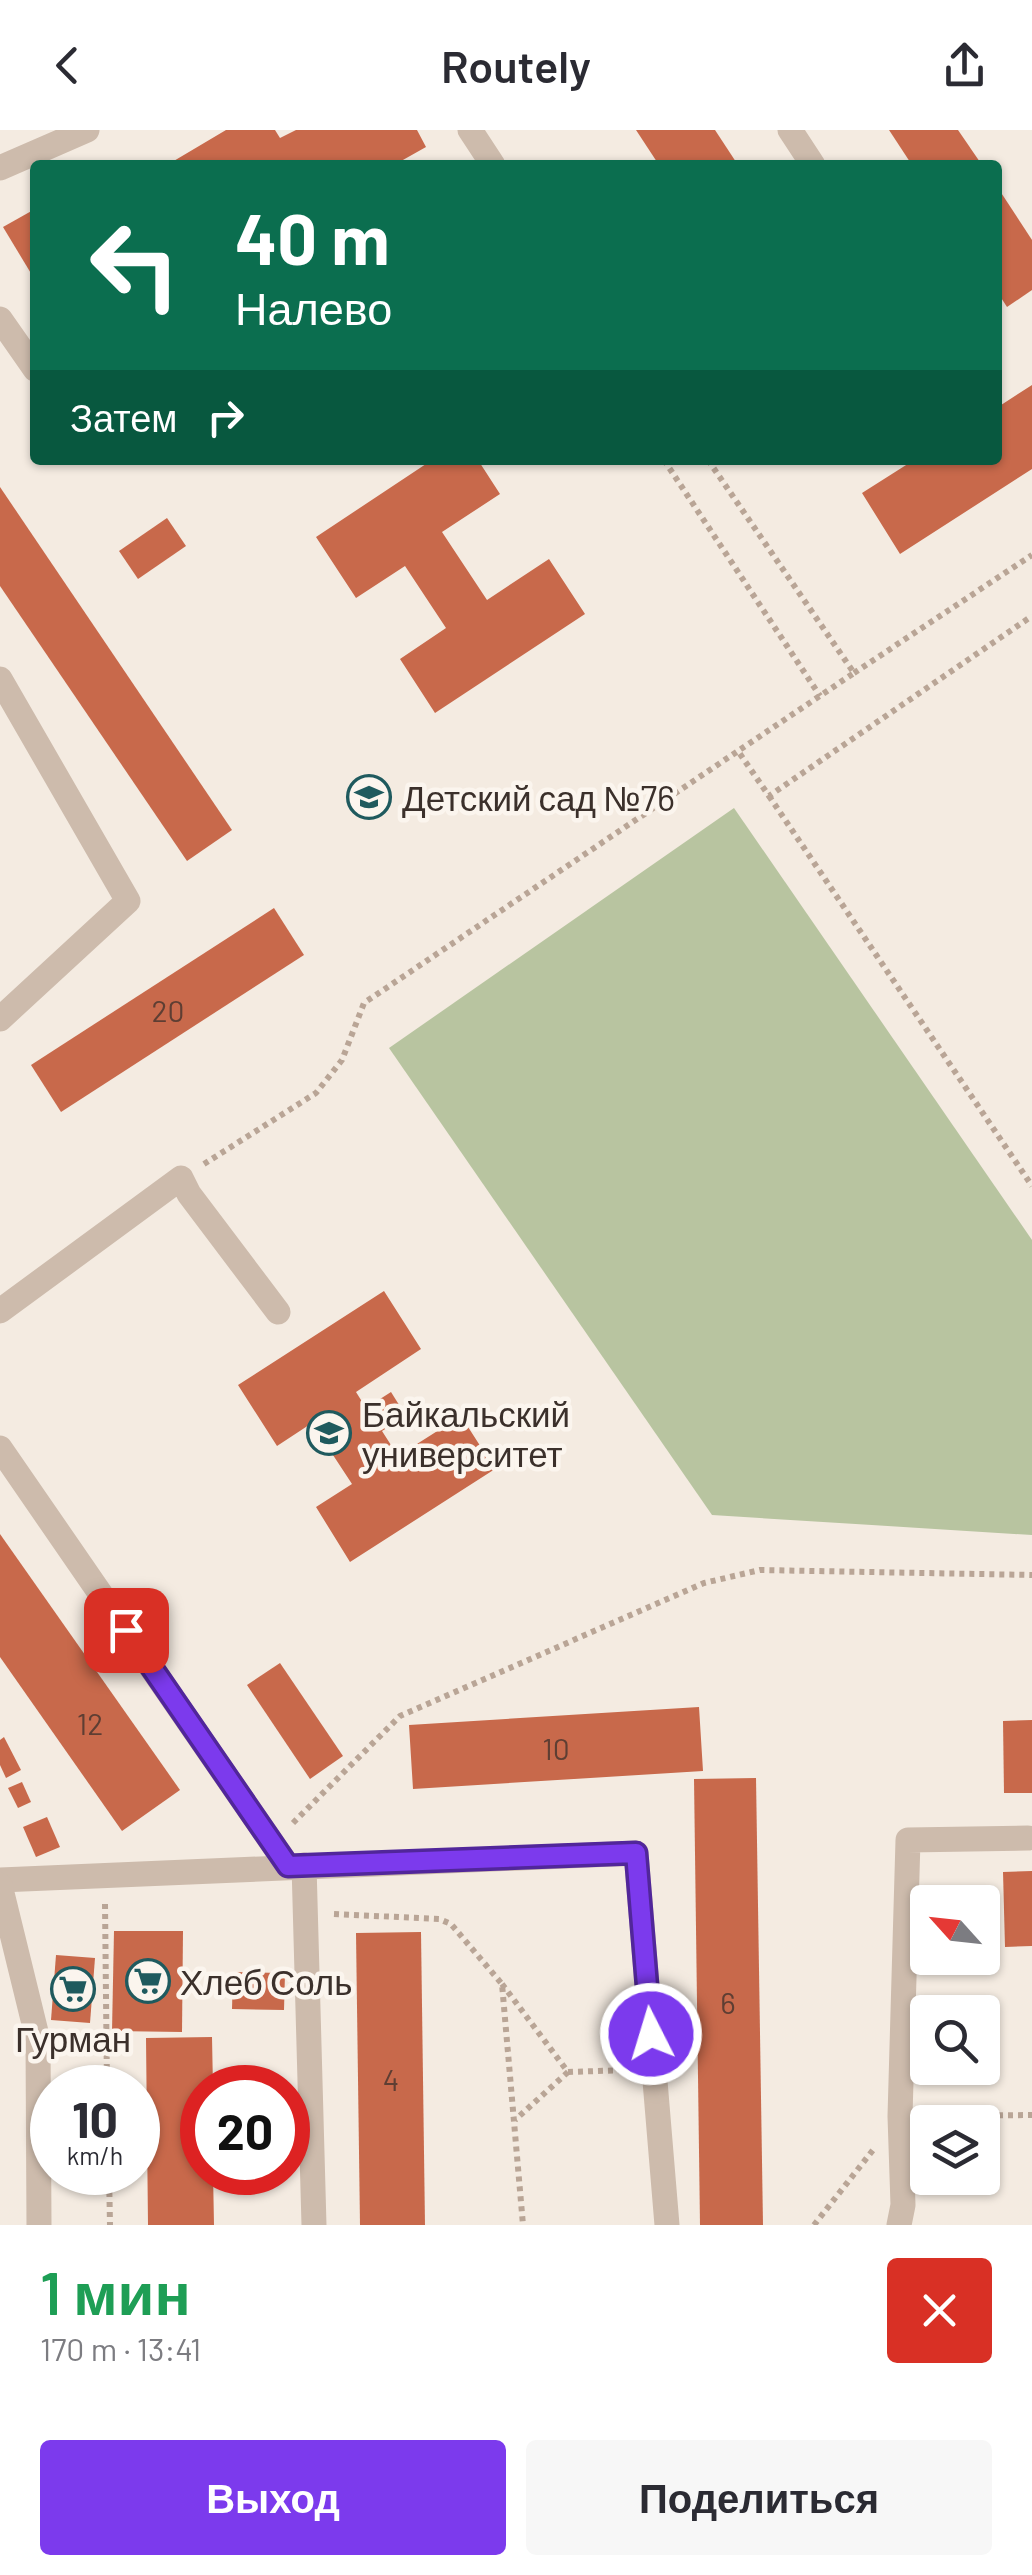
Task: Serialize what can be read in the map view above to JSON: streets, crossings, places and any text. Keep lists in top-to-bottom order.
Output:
{
  "places": {
    "school or university": ["Детский сад №76", "Байкальский университет"],
    "supermarket": ["Хлеб Соль", "Гурман"]
  },
  "house_numbers": [
    "20",
    "12",
    "10",
    "6",
    "4"
  ],
  "north": "top left",
  "page": {
    "header": "Routely",
    "turn": ["40 m", "Налево"],
    "then": "Затем",
    "speed": "10 km/h",
    "limit": "20",
    "heading": ["1 мин", "170 m · 13:41"],
    "buttons": ["Выход", "Поделиться"]
  }
}
